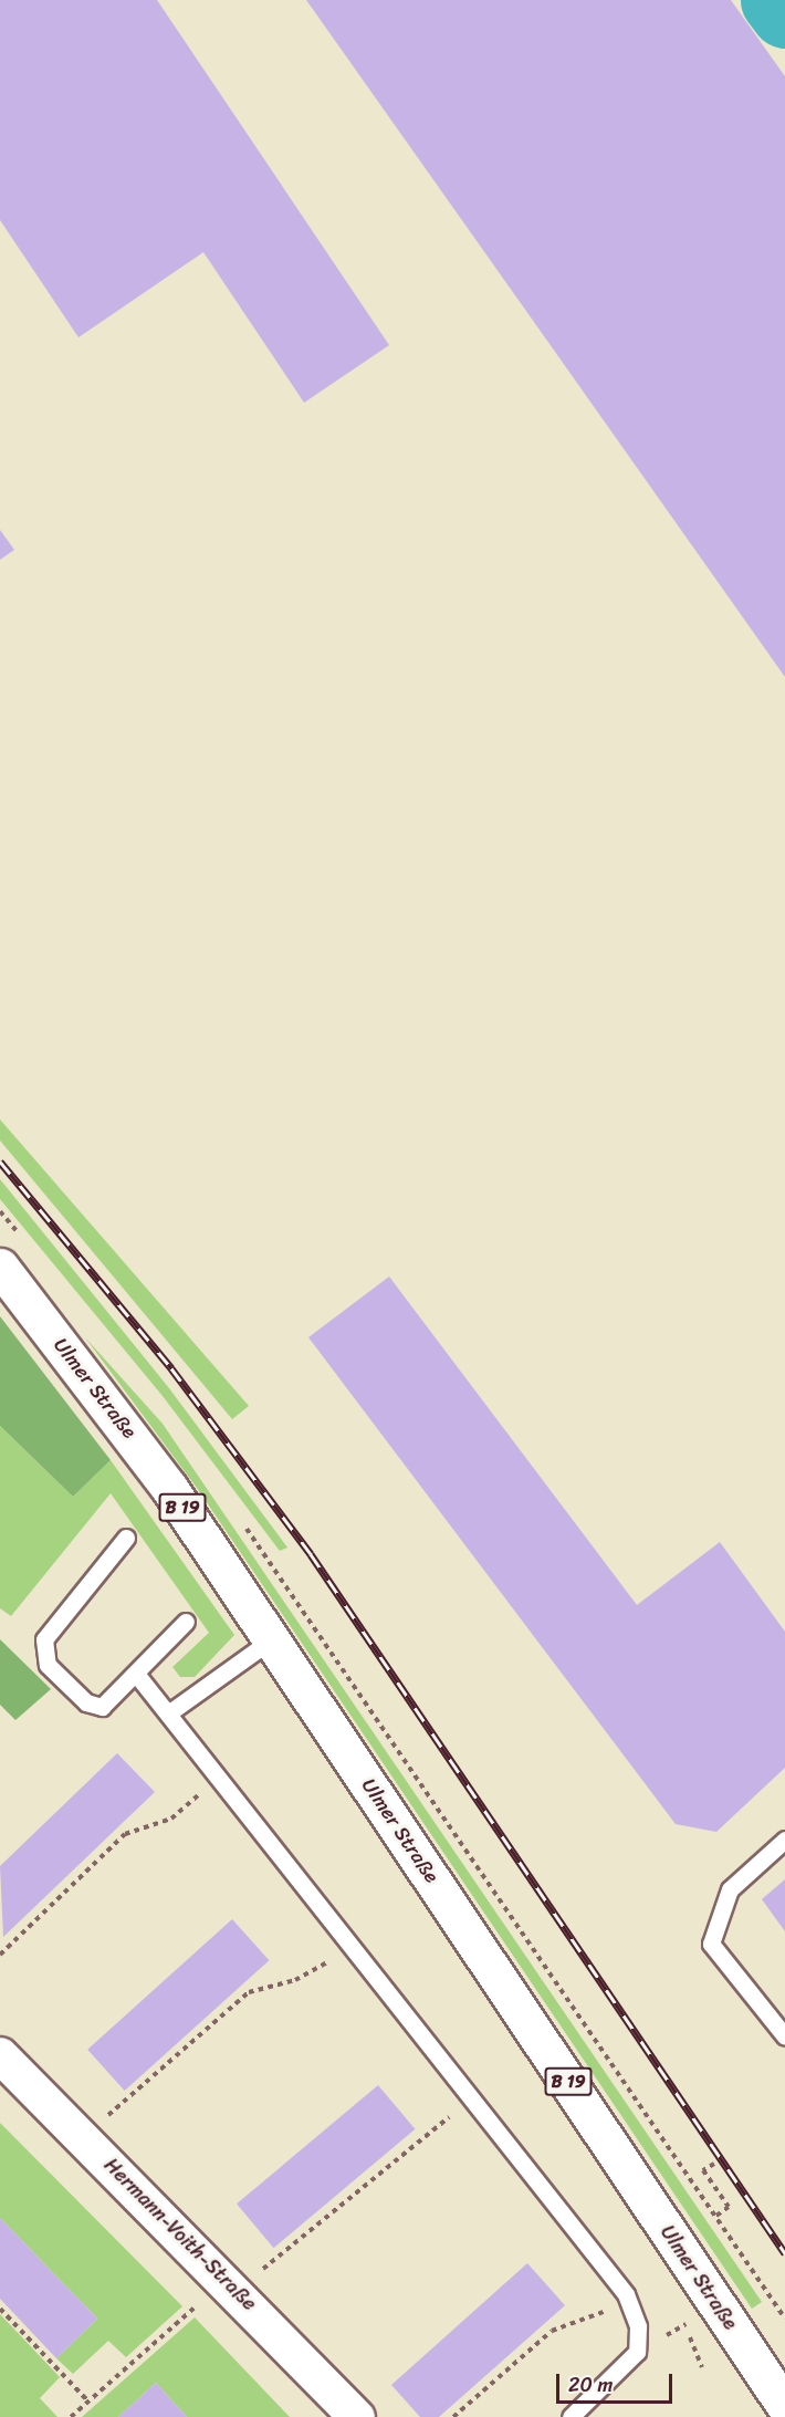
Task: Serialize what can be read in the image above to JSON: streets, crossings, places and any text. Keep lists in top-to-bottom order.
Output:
{
  "streets": {
    "main road": ["Ulmer Straße", "B 19"],
    "street": ["Hermann-Voith-Straße"]
  },
  "scale_bar": "20 m"
}
